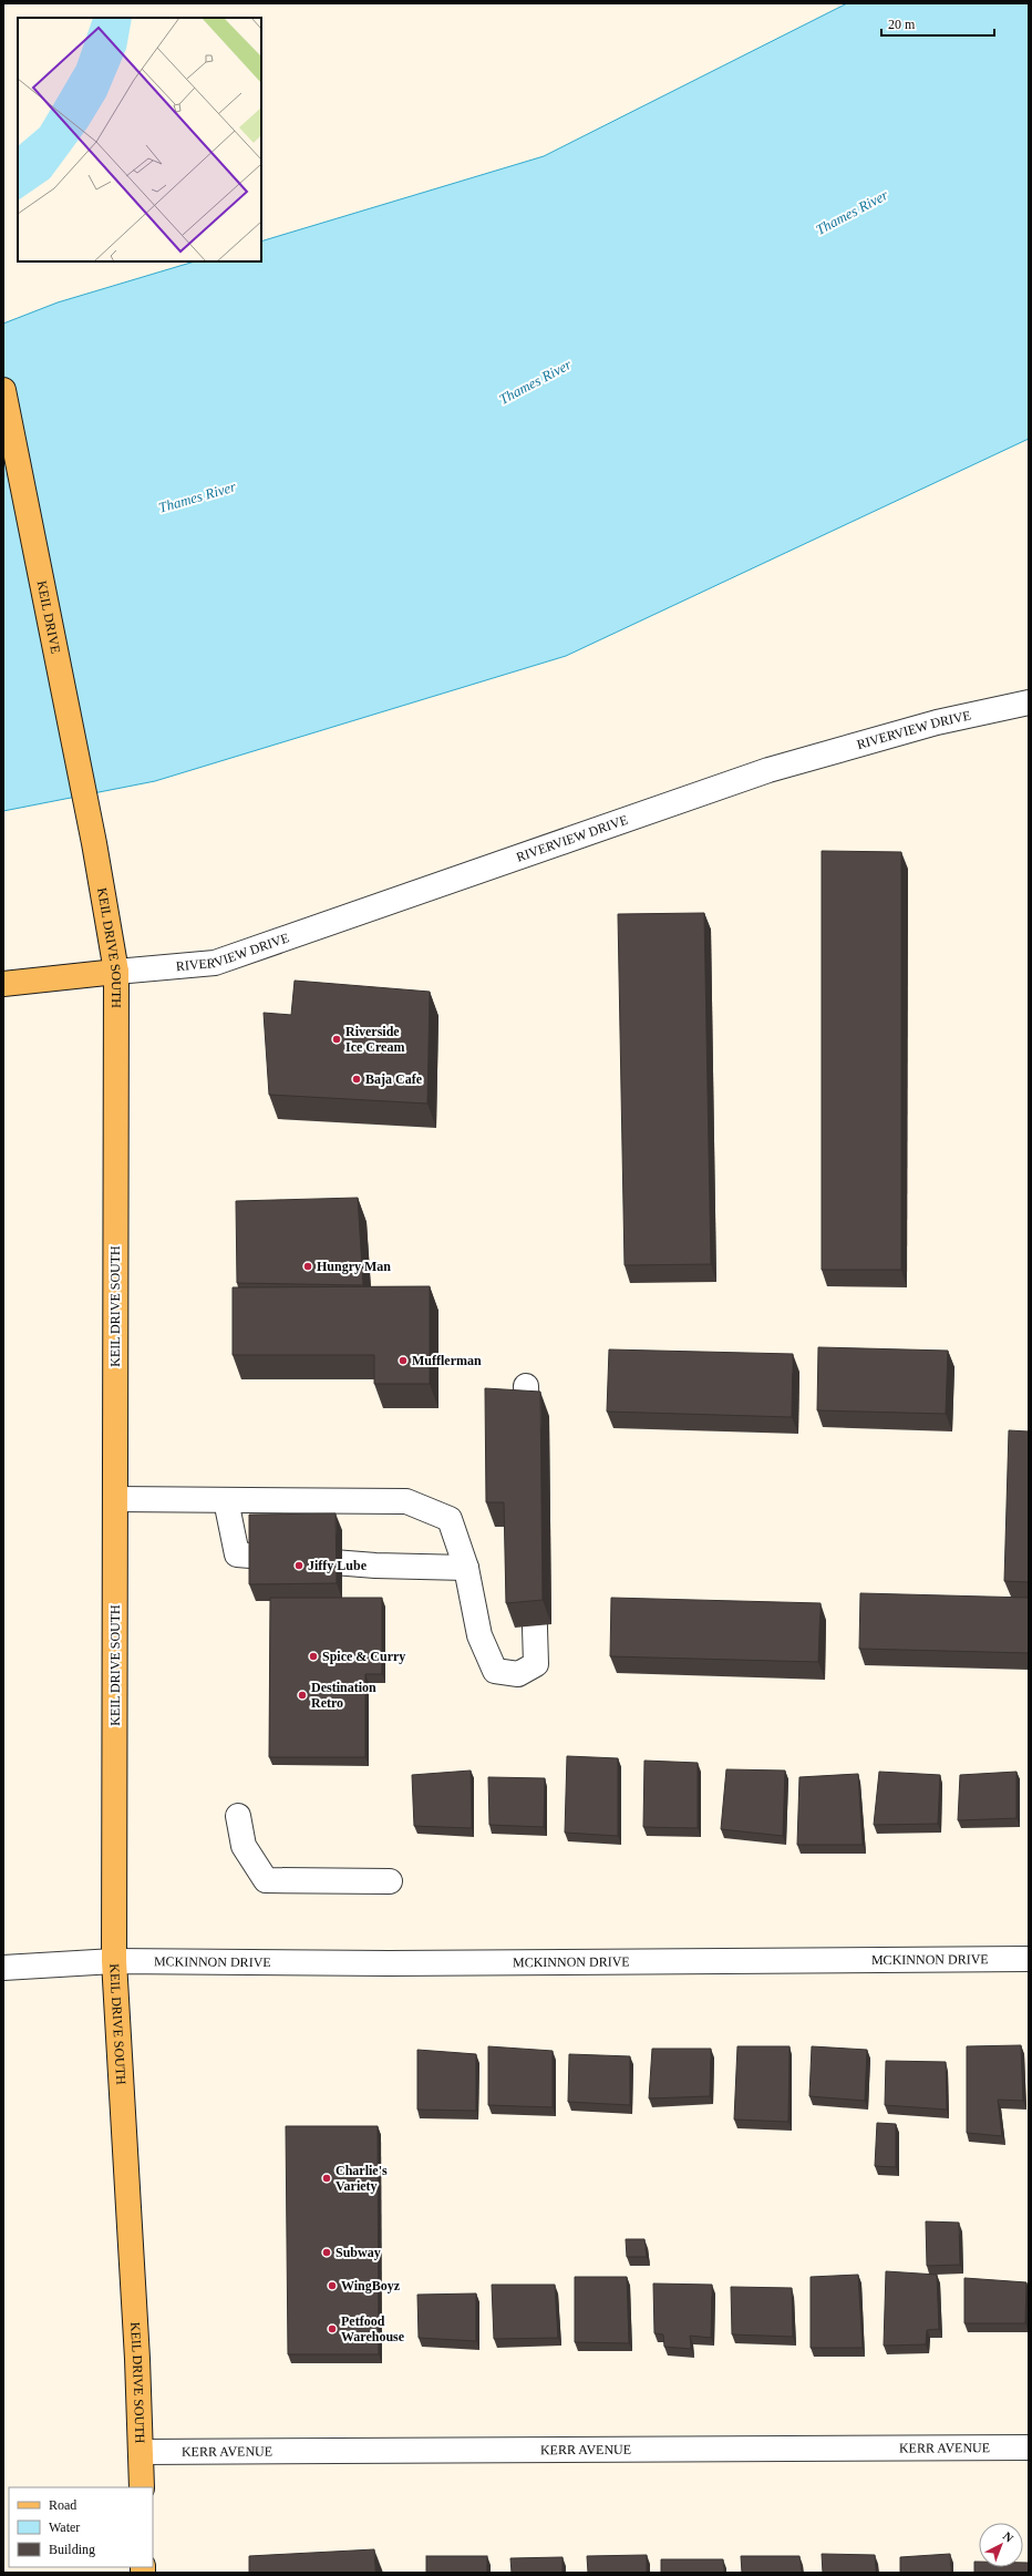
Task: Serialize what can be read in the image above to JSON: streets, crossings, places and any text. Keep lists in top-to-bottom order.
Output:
{
  "streets": {
    "main road": ["KEIL DRIVE", "KEIL DRIVE SOUTH"],
    "street": ["RIVERVIEW DRIVE", "MCKINNON DRIVE", "KERR AVENUE"]
  },
  "crossings": [
    ["KEIL DRIVE", "KEIL DRIVE SOUTH"],
    ["RIVERVIEW DRIVE", "KEIL DRIVE SOUTH"],
    ["KEIL DRIVE SOUTH", "MCKINNON DRIVE"],
    ["KEIL DRIVE SOUTH", "KERR AVENUE"]
  ],
  "water": ["Thames River"],
  "places": [
    "Riverside Ice Cream",
    "Baja Cafe",
    "Hungry Man",
    "Mufflerman",
    "Jiffy Lube",
    "Spice & Curry",
    "Destination Retro",
    "Charlie's Variety",
    "Subway",
    "WingBoyz",
    "Petfood Warehouse"
  ],
  "legend": ["Road", "Water", "Building"],
  "scale_bar": "20 m",
  "north": "top right"
}
